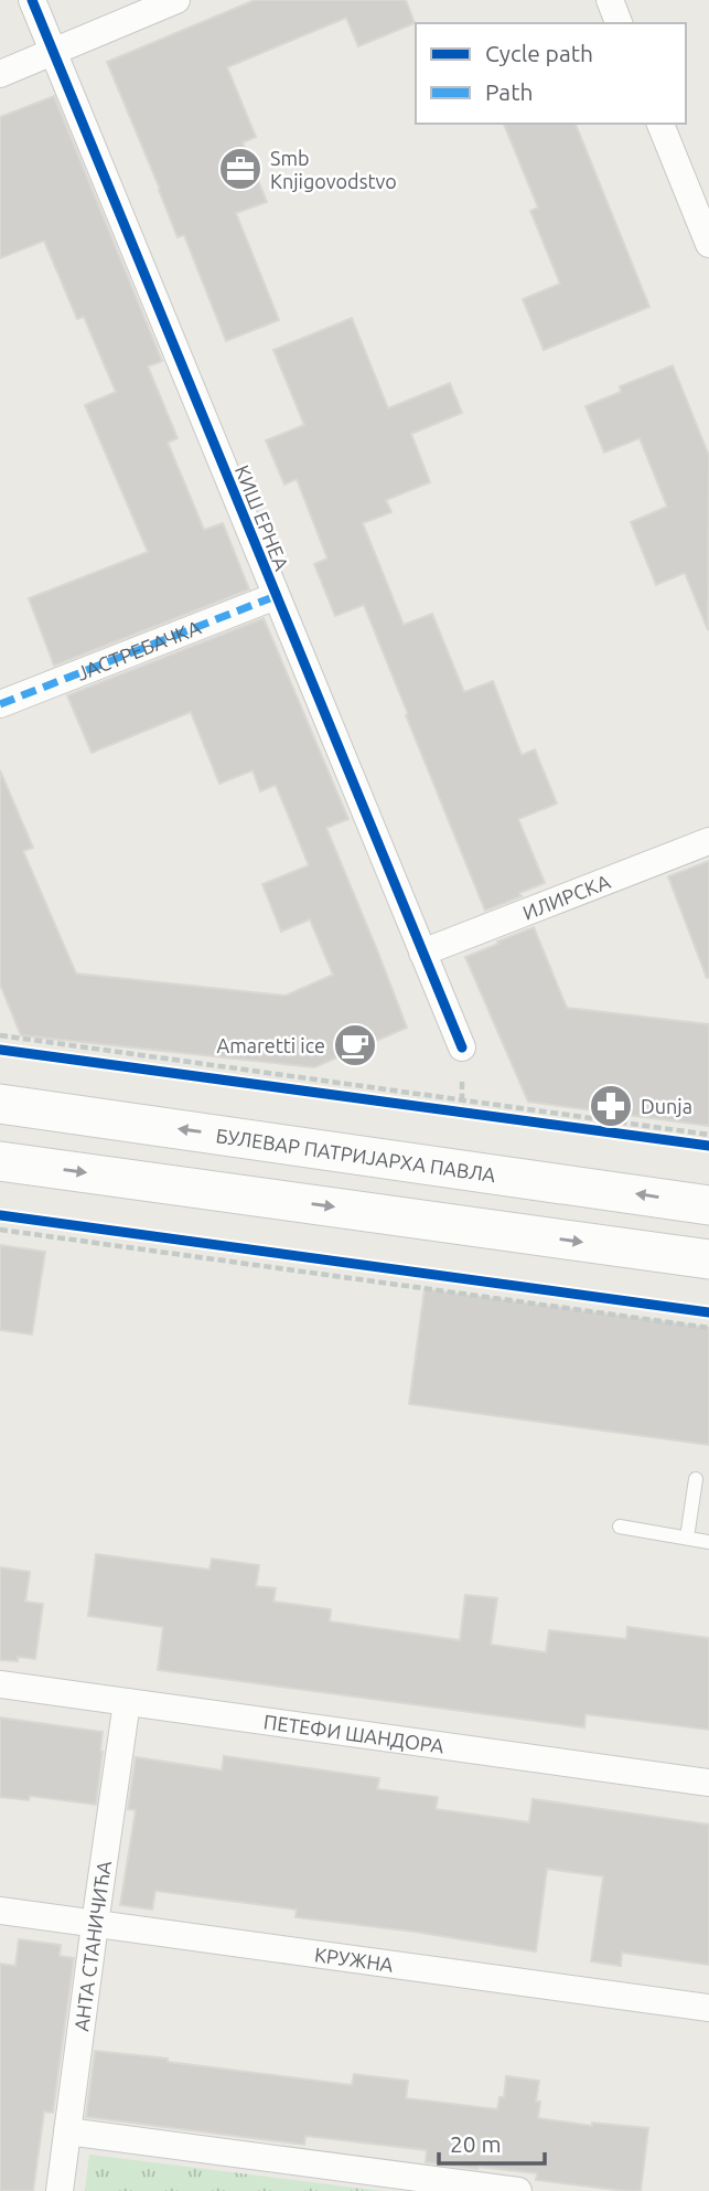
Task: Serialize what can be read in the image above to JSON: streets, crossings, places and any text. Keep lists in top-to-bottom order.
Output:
{
  "streets": {
    "main road": ["БУЛЕВАР ПАТРИЈАРХА ПАВЛА"],
    "street": [
      "КИШ ЕРНЕА",
      "ЈАСТРЕБАЧКА",
      "ИЛИРСКА",
      "ПЕТЕФИ ШАНДОРА",
      "АНТА СТАНИЧИЋА",
      "КРУЖНА"
    ]
  },
  "crossings": [
    ["КИШ ЕРНЕА", "ЈАСТРЕБАЧКА"],
    ["КИШ ЕРНЕА", "ИЛИРСКА"],
    ["ПЕТЕФИ ШАНДОРА", "АНТА СТАНИЧИЋА"],
    ["АНТА СТАНИЧИЋА", "КРУЖНА"]
  ],
  "places": {
    "office": ["Smb Knjigovodstvo"],
    "cafe": ["Amaretti ice"],
    "pharmacy": ["Dunja"]
  },
  "legend": ["Cycle path", "Path"],
  "scale_bar": "20 m"
}
